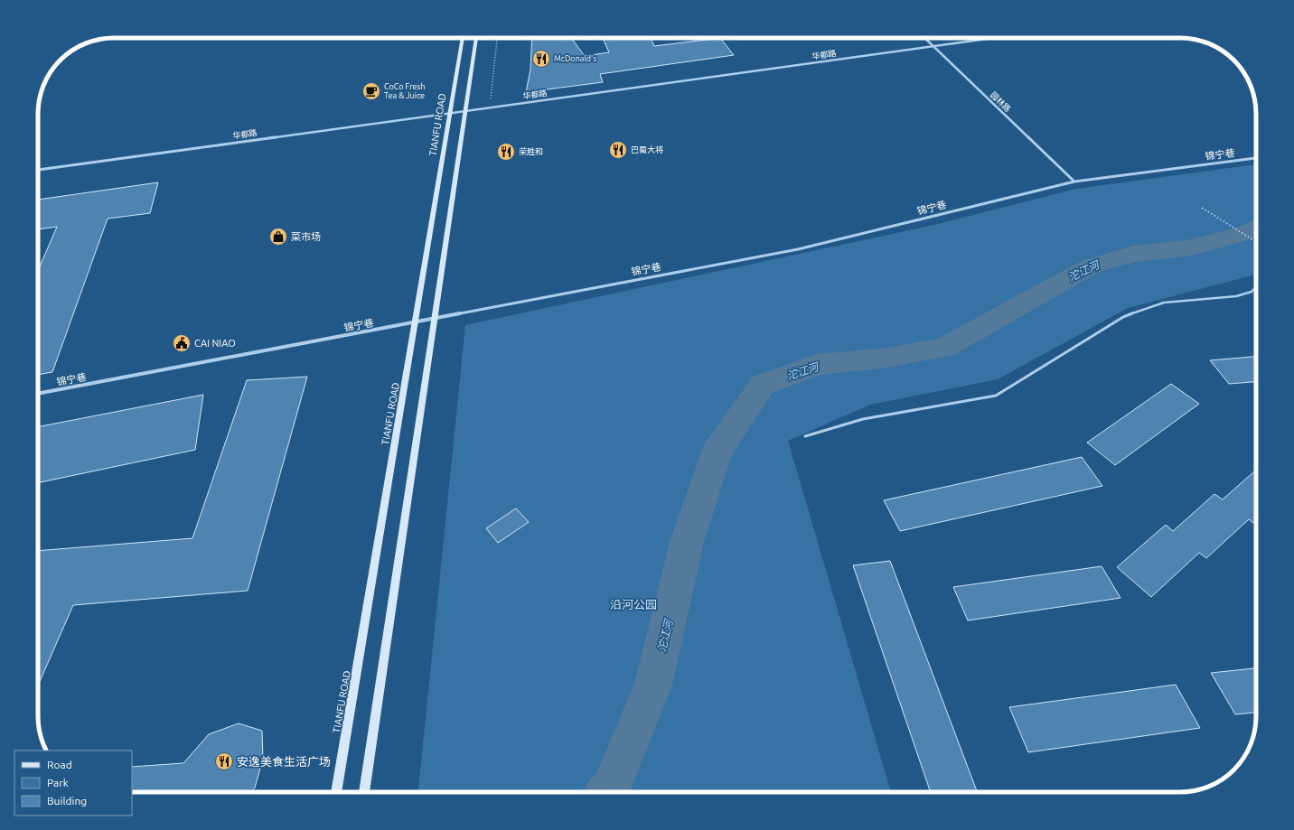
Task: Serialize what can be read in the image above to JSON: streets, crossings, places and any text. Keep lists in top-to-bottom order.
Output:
{
  "streets": {
    "street": [
      "华都路",
      "园林路",
      "TIANFU ROAD",
      "锦宁巷"
    ]
  },
  "crossings": [
    ["华都路", "园林路"],
    ["华都路", "TIANFU ROAD"],
    ["园林路", "锦宁巷"],
    ["TIANFU ROAD", "锦宁巷"]
  ],
  "water": ["沱江河"],
  "parks": ["沿河公园"],
  "places": {
    "restaurant": [
      "McDonald's",
      "巴蜀大将",
      "荣胜和",
      "安逸美食生活广场"
    ],
    "cafe": ["CoCo Fresh Tea & Juice"],
    "shop": ["菜市场"],
    "public building": ["CAI NIAO"]
  },
  "legend": ["Road", "Park", "Building"]
}
